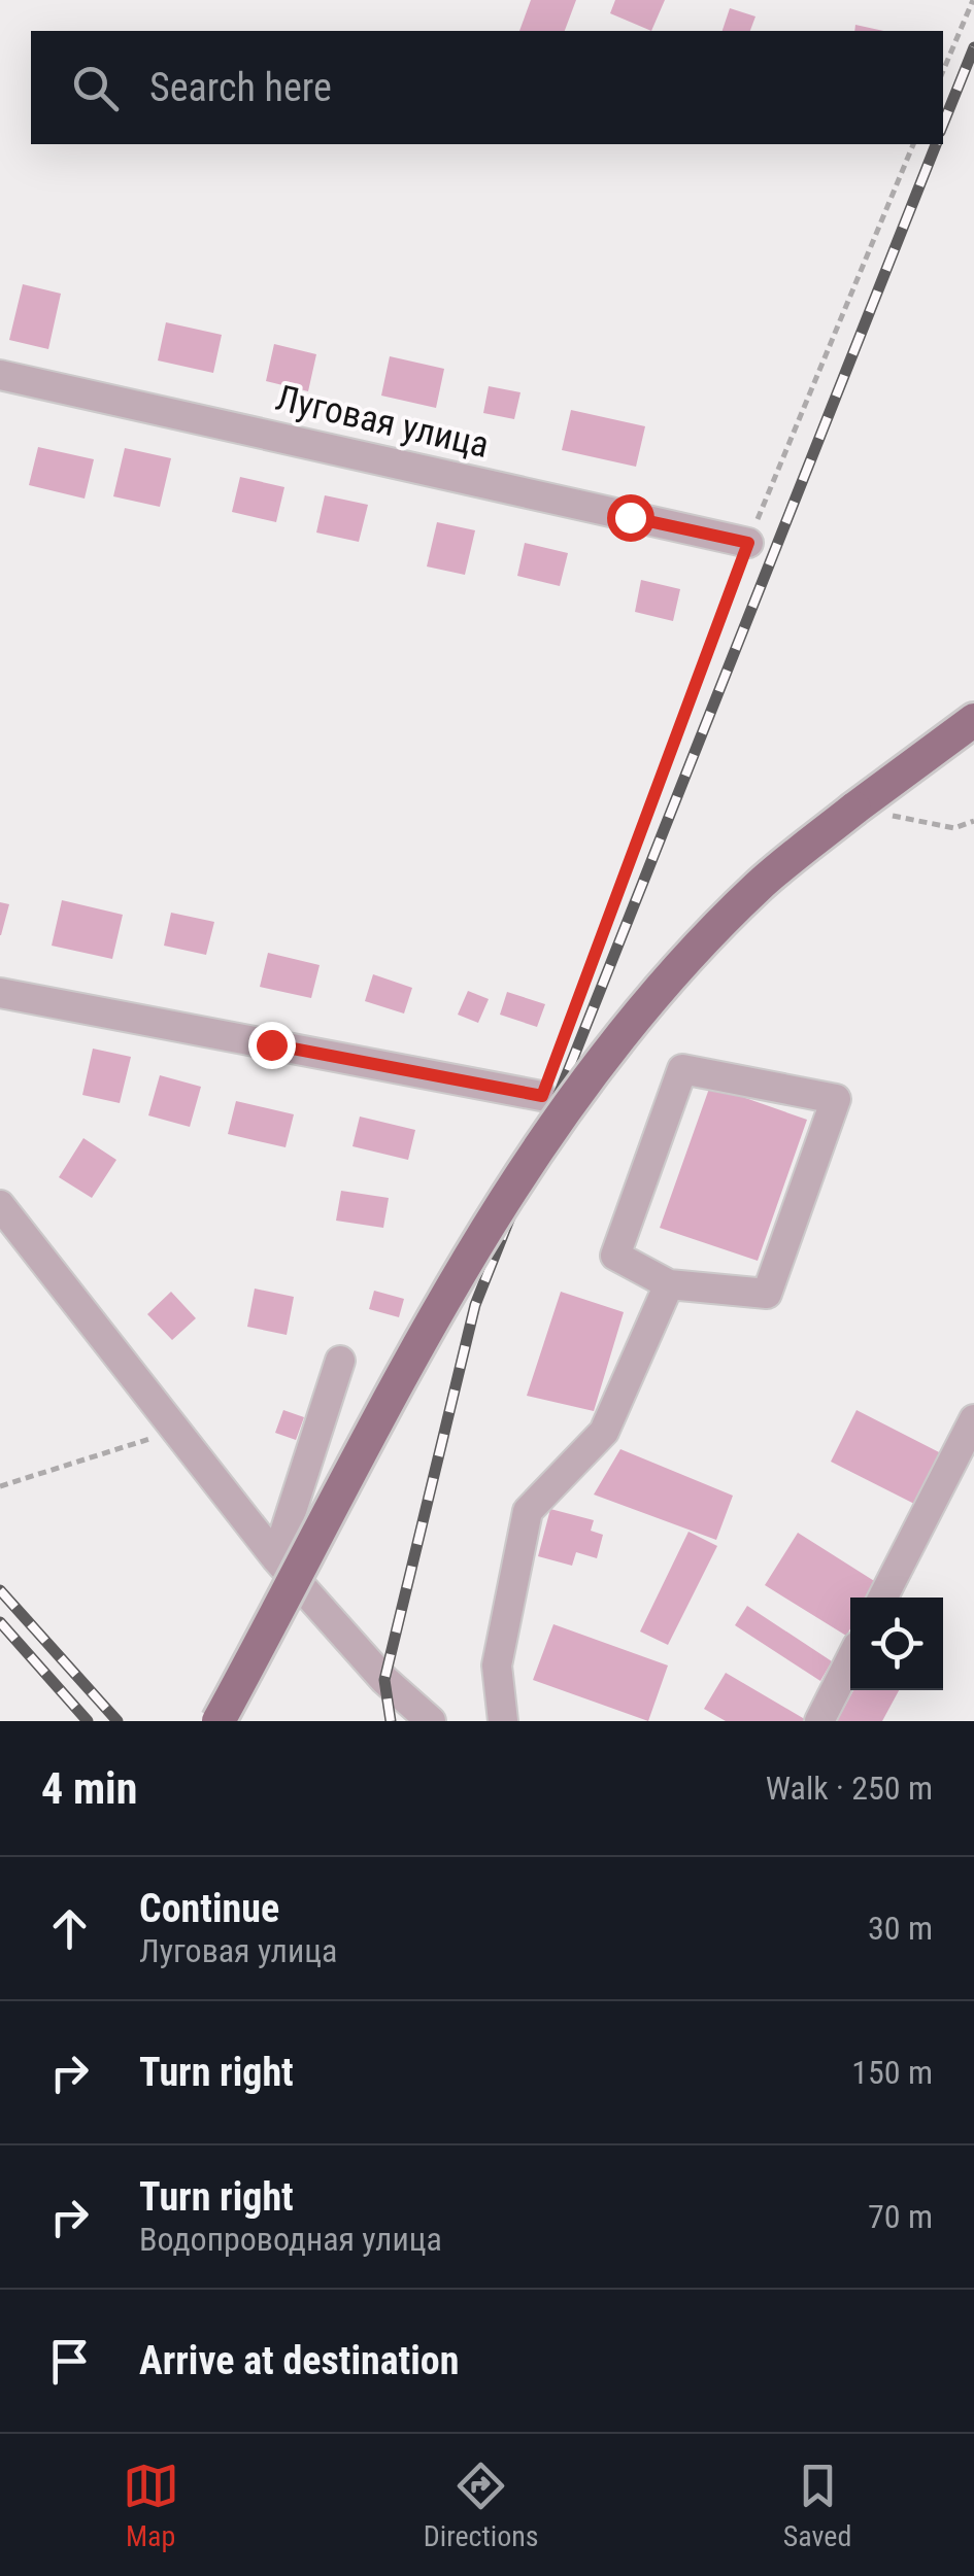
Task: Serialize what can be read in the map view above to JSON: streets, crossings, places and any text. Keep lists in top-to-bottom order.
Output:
{
  "streets": {
    "street": ["Луговая улица"]
  },
  "page": {
    "search": "Search here",
    "heading": ["4 min", "Walk · 250 m"],
    "list": [
      ["Continue", "Луговая улица", "30 m"],
      ["Turn right", "150 m"],
      ["Turn right", "Водопроводная улица", "70 m"],
      "Arrive at destination"
    ],
    "nav": ["Map", "Directions", "Saved"]
  }
}
